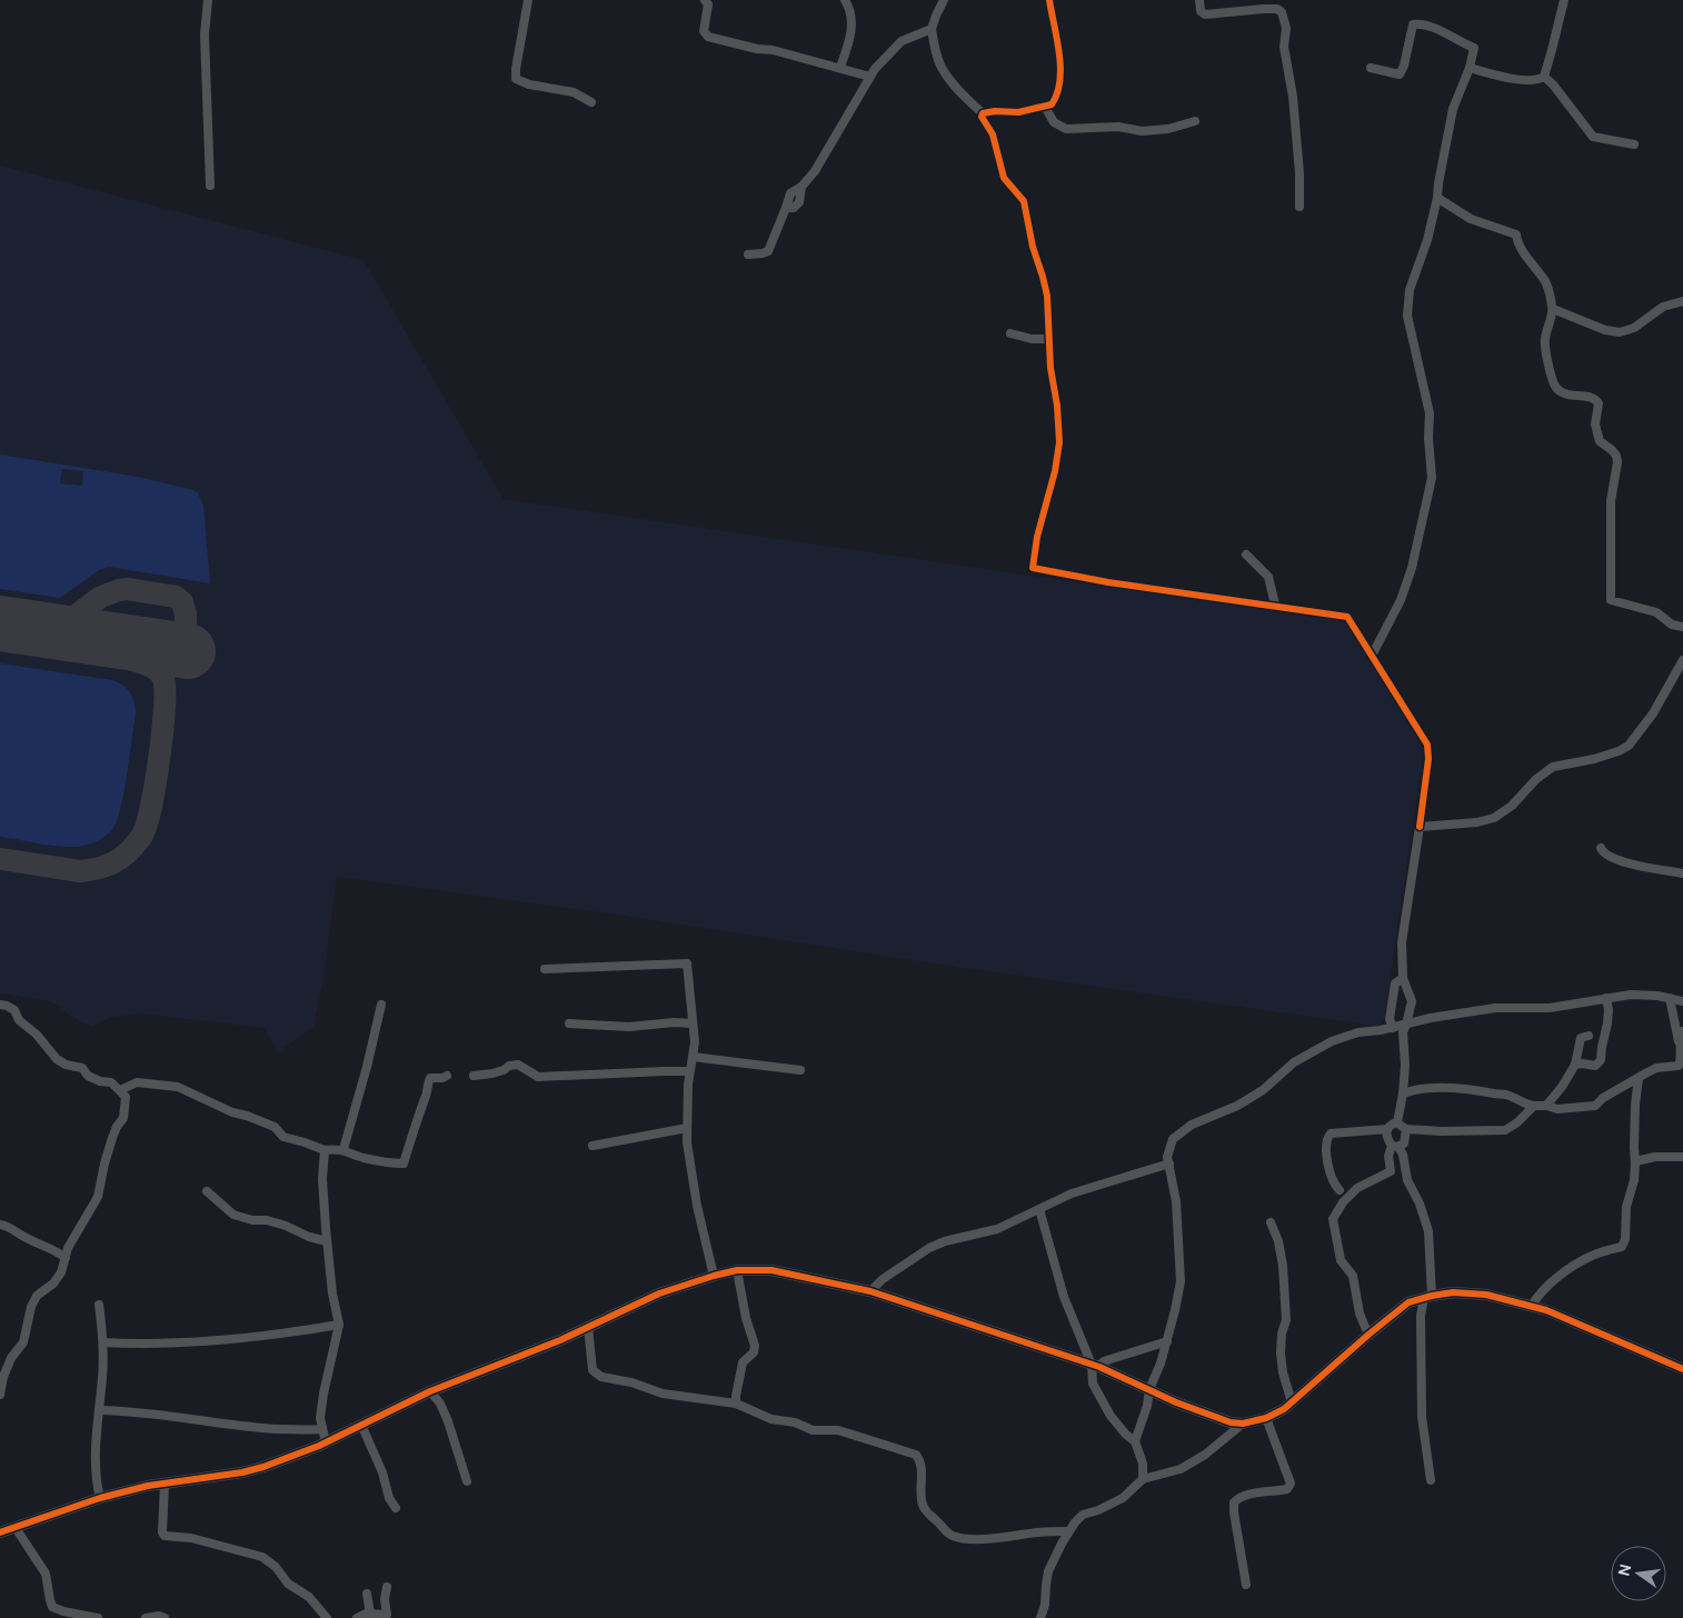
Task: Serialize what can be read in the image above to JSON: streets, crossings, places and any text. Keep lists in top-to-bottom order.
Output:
{
  "north": "left"
}
